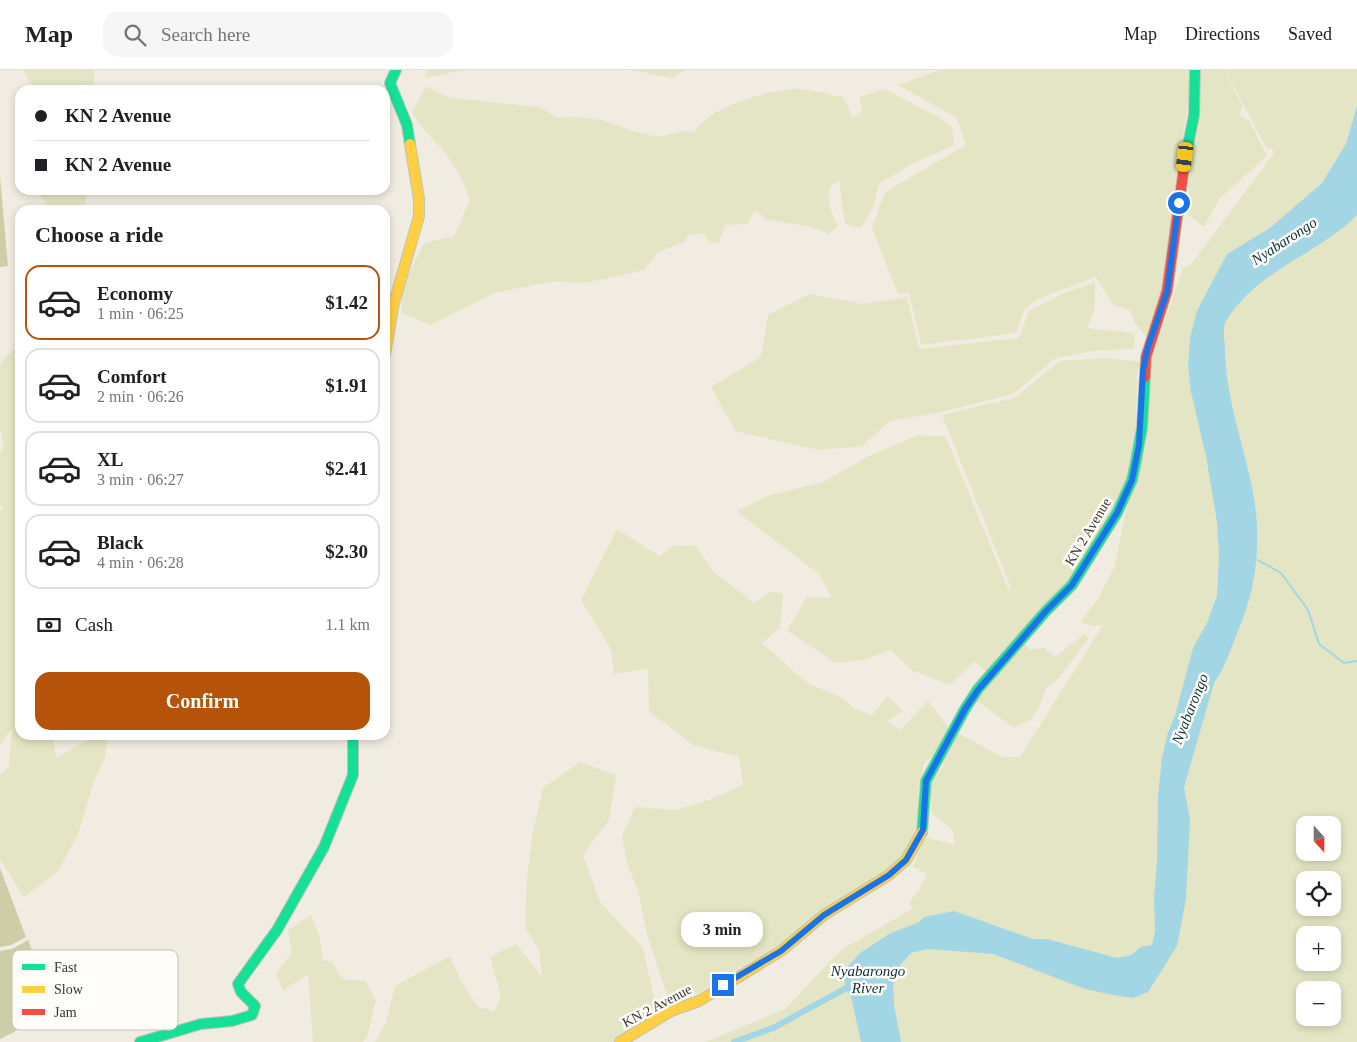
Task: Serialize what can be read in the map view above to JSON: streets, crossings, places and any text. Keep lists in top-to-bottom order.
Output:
{
  "streets": {
    "main road": ["KN 2 Avenue"]
  },
  "water": ["Nyabarongo", "Nyabarongo River"],
  "legend": ["Fast", "Slow", "Jam"],
  "north": "bottom",
  "page": {
    "header": "Map",
    "search": "Search here",
    "nav": ["Map", "Directions", "Saved"],
    "banner": ["KN 2 Avenue", "KN 2 Avenue"],
    "heading": "Choose a ride",
    "list": [
      {
        "name": "Economy",
        "note": "1 min · 06:25",
        "value": "$1.42"
      },
      {
        "name": "Comfort",
        "note": "2 min · 06:26",
        "value": "$1.91"
      },
      {
        "name": "XL",
        "note": "3 min · 06:27",
        "value": "$2.41"
      },
      {
        "name": "Black",
        "note": "4 min · 06:28",
        "value": "$2.30"
      }
    ],
    "pay": ["Cash", "1.1 km"],
    "buttons": "Confirm",
    "map_buttons": ["+", "−"],
    "bubble": "3 min"
  }
}
